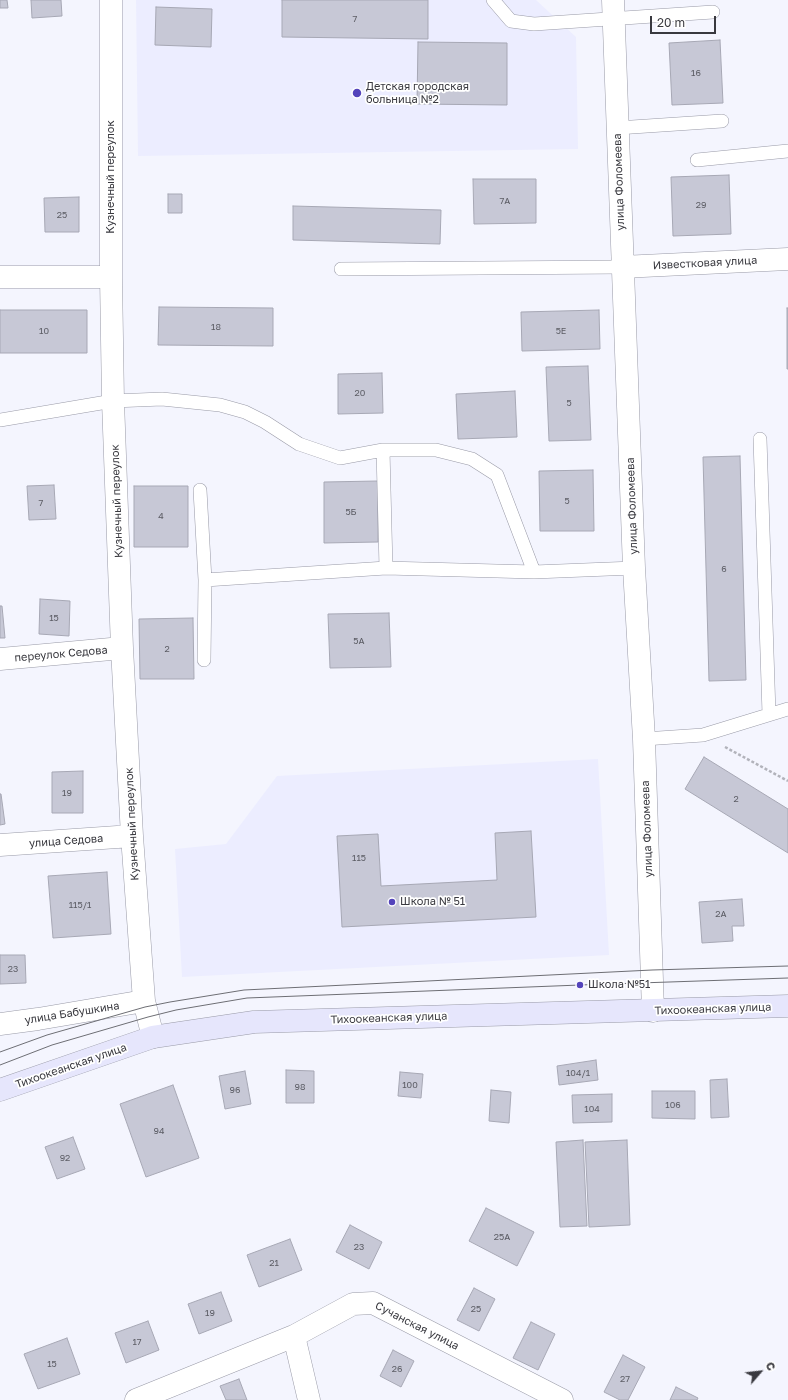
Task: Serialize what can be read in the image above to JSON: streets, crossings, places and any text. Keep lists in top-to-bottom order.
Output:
{
  "streets": {
    "main road": ["Тихоокеанская улица"],
    "street": [
      "Кузнечный переулок",
      "улица Фоломеева",
      "Известковая улица",
      "переулок Седова",
      "улица Седова",
      "улица Бабушкина",
      "Сучанская улица"
    ]
  },
  "crossings": [
    ["Кузнечный переулок", "переулок Седова"],
    ["Кузнечный переулок", "улица Седова"],
    ["Кузнечный переулок", "Тихоокеанская улица"],
    ["Кузнечный переулок", "улица Бабушкина"],
    ["улица Фоломеева", "Известковая улица"],
    ["улица Фоломеева", "Тихоокеанская улица"]
  ],
  "places": ["Детская городская больница №2", "Школа № 51", "Школа №51"],
  "house_numbers": [
    "7",
    "16",
    "7А",
    "29",
    "25",
    "18",
    "10",
    "5Е",
    "20",
    "5",
    "5",
    "7",
    "5Б",
    "4",
    "6",
    "15",
    "5А",
    "2",
    "19",
    "2",
    "115",
    "115/1",
    "2А",
    "23",
    "104/1",
    "100",
    "98",
    "96",
    "106",
    "104",
    "94",
    "92",
    "25А",
    "23",
    "21",
    "25",
    "19",
    "17",
    "15",
    "26",
    "27"
  ],
  "scale_bar": "20 m",
  "north": "top right"
}
